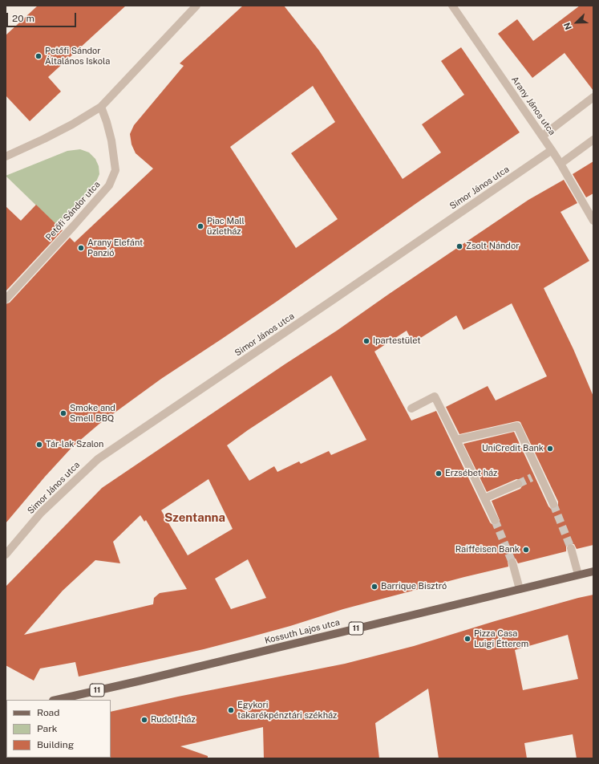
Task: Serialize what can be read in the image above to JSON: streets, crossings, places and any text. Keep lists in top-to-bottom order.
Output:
{
  "streets": {
    "main road": ["11", "Kossuth Lajos utca"],
    "street": ["Arany János utca", "Simor János utca", "Petőfi Sándor utca"]
  },
  "crossings": [
    ["Arany János utca", "Simor János utca"]
  ],
  "districts": ["Szentanna"],
  "places": [
    "Petőfi Sándor Általános Iskola",
    "Piac Mall üzletház",
    "Zsolt Nándor",
    "Arany Elefánt Panzió",
    "Ipartestület",
    "Smoke and Smell BBQ",
    "Tár-lak Szalon",
    "UniCredit Bank",
    "Erzsébet ház",
    "Raiffeisen Bank",
    "Barrique Bisztró",
    "Pizza Casa Luigi Étterem",
    "Egykori takarékpénztári székház",
    "Rudolf-ház"
  ],
  "legend": ["Road", "Park", "Building"],
  "scale_bar": "20 m",
  "north": "bottom left"
}
